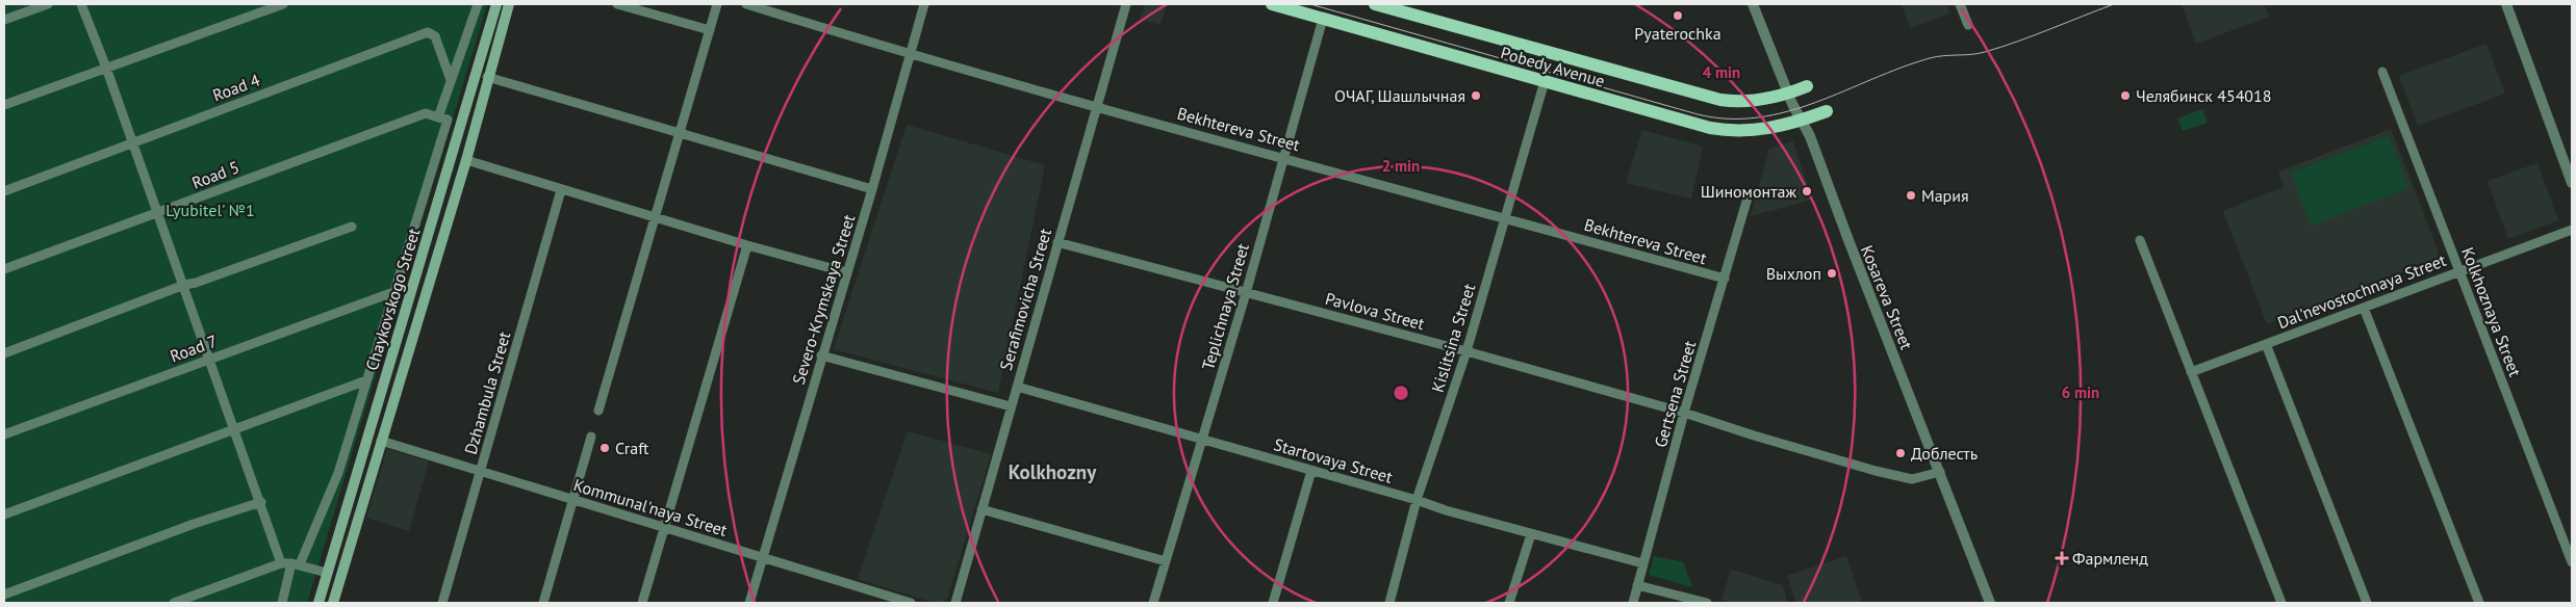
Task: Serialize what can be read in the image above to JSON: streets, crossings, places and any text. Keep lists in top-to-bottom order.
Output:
{
  "streets": {
    "main road": ["Pobedy Avenue", "Chaykovskogo Street"],
    "street": [
      "Road 4",
      "Bekhtereva Street",
      "Road 5",
      "Dal'nevostochnaya Street",
      "Kosareva Street",
      "Severo-Krymskaya Street",
      "Serafimovicha Street",
      "Teplichnaya Street",
      "Pavlova Street",
      "Kolkhoznaya Street",
      "Kislitsina Street",
      "Road 7",
      "Dzhambula Street",
      "Gertsena Street",
      "Startovaya Street",
      "Kommunal'naya Street"
    ]
  },
  "crossings": [
    ["Pobedy Avenue", "Kosareva Street"],
    ["Pobedy Avenue", "Teplichnaya Street"],
    ["Pobedy Avenue", "Kislitsina Street"],
    ["Bekhtereva Street", "Severo-Krymskaya Street"],
    ["Bekhtereva Street", "Serafimovicha Street"],
    ["Bekhtereva Street", "Teplichnaya Street"],
    ["Bekhtereva Street", "Kislitsina Street"],
    ["Bekhtereva Street", "Gertsena Street"],
    ["Dal'nevostochnaya Street", "Kolkhoznaya Street"],
    ["Chaykovskogo Street", "Kommunal'naya Street"],
    ["Severo-Krymskaya Street", "Kommunal'naya Street"],
    ["Serafimovicha Street", "Pavlova Street"],
    ["Serafimovicha Street", "Startovaya Street"],
    ["Teplichnaya Street", "Pavlova Street"],
    ["Teplichnaya Street", "Startovaya Street"],
    ["Pavlova Street", "Kislitsina Street"],
    ["Pavlova Street", "Gertsena Street"],
    ["Kislitsina Street", "Startovaya Street"],
    ["Dzhambula Street", "Kommunal'naya Street"],
    ["Gertsena Street", "Startovaya Street"]
  ],
  "districts": ["Kolkhozny"],
  "parks": ["Lyubitel' №1"],
  "places": {
    "other": [
      "Pyaterochka",
      "ОЧАГ, Шашлычная",
      "Челябинск 454018",
      "Шиномонтаж",
      "Мария",
      "Выхлоп",
      "Craft",
      "Доблесть"
    ],
    "health": ["Фармленд"]
  },
  "rings": ["4 min", "2 min", "6 min"]
}
